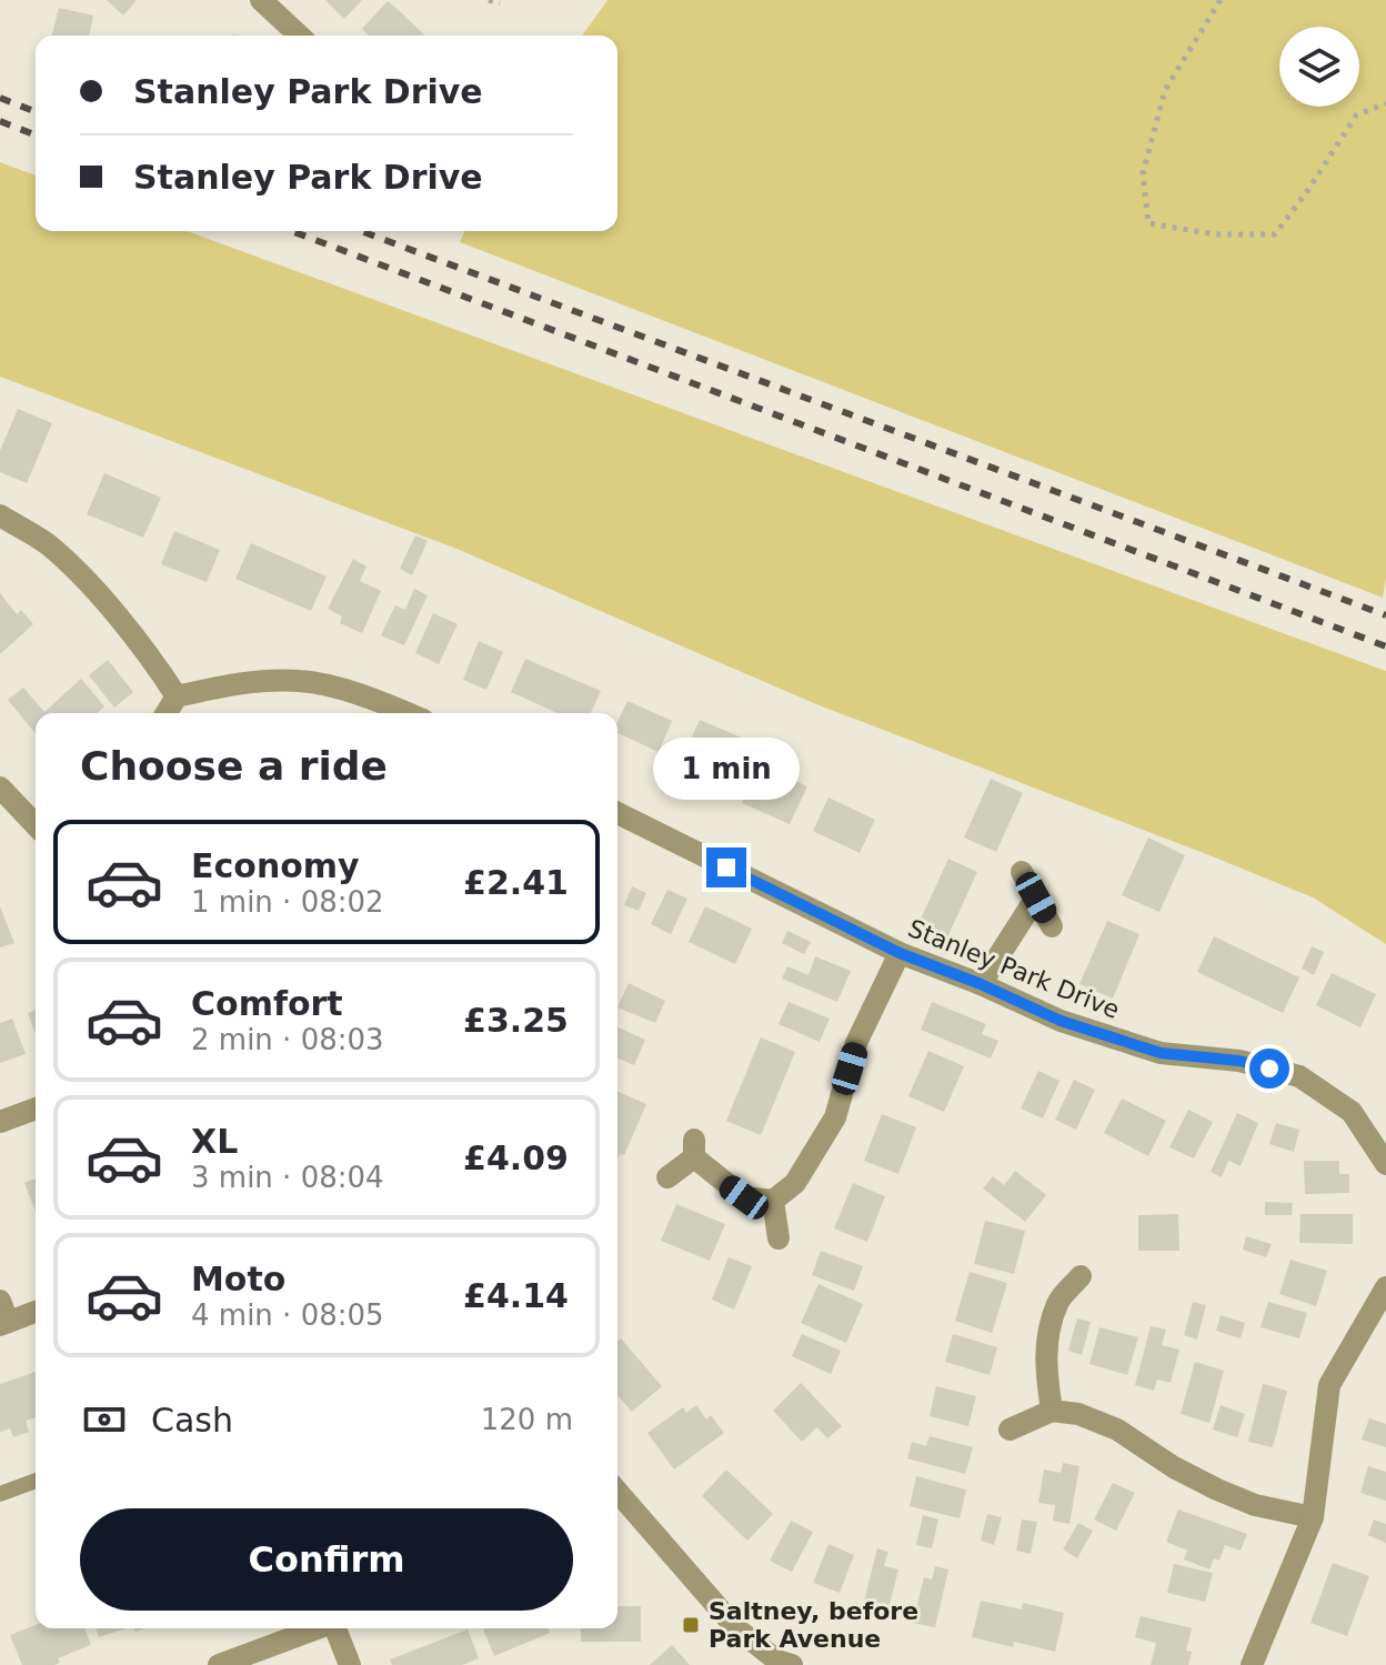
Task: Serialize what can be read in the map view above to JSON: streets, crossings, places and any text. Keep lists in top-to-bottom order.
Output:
{
  "streets": {
    "street": ["Stanley Park Drive"]
  },
  "places": {
    "transit": ["Saltney, before Park Avenue"]
  },
  "page": {
    "banner": ["Stanley Park Drive", "Stanley Park Drive"],
    "heading": "Choose a ride",
    "bubble": "1 min",
    "list": [
      {
        "name": "Economy",
        "note": "1 min · 08:02",
        "value": "£2.41"
      },
      {
        "name": "Comfort",
        "note": "2 min · 08:03",
        "value": "£3.25"
      },
      {
        "name": "XL",
        "note": "3 min · 08:04",
        "value": "£4.09"
      },
      {
        "name": "Moto",
        "note": "4 min · 08:05",
        "value": "£4.14"
      }
    ],
    "pay": ["Cash", "120 m"],
    "buttons": "Confirm"
  }
}
